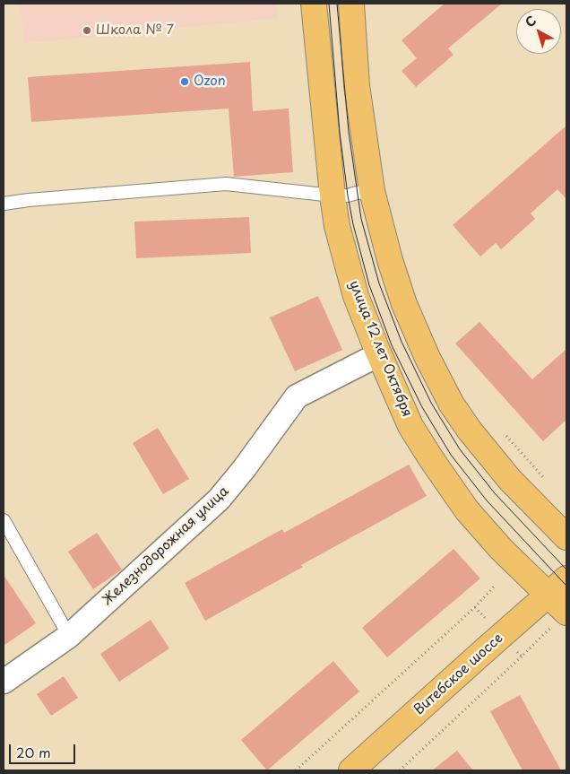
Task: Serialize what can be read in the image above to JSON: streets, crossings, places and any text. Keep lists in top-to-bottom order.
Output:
{
  "streets": {
    "main road": ["улица 12 лет Октября", "Витебское шоссе"],
    "street": ["Железнодорожная улица"]
  },
  "crossings": [
    ["улица 12 лет Октября", "Железнодорожная улица"],
    ["улица 12 лет Октября", "Витебское шоссе"]
  ],
  "places": ["Школа № 7", "Ozon"],
  "scale_bar": "20 m",
  "north": "top left"
}
